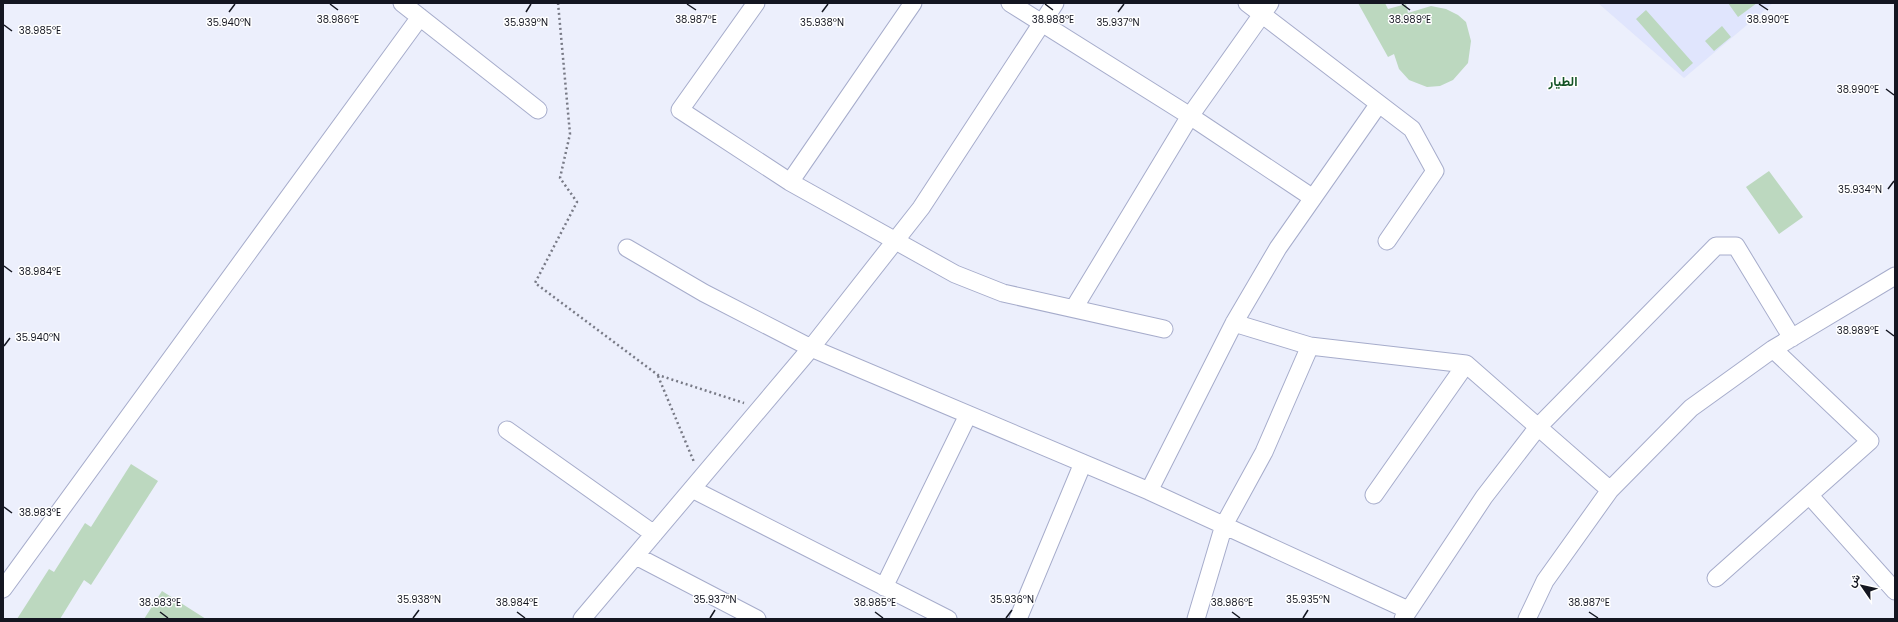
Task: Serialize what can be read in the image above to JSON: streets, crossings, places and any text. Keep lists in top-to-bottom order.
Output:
{
  "districts": ["الطيار"],
  "north": "top left",
  "coordinates": [
    "38.990°E",
    "38.986°E",
    "38.987°E",
    "38.988°E",
    "38.989°E",
    "35.940°N",
    "35.939°N",
    "35.937°N",
    "35.938°N",
    "38.985°E",
    "35.934°N",
    "38.984°E",
    "38.983°E",
    "35.936°N",
    "35.935°N"
  ]
}
